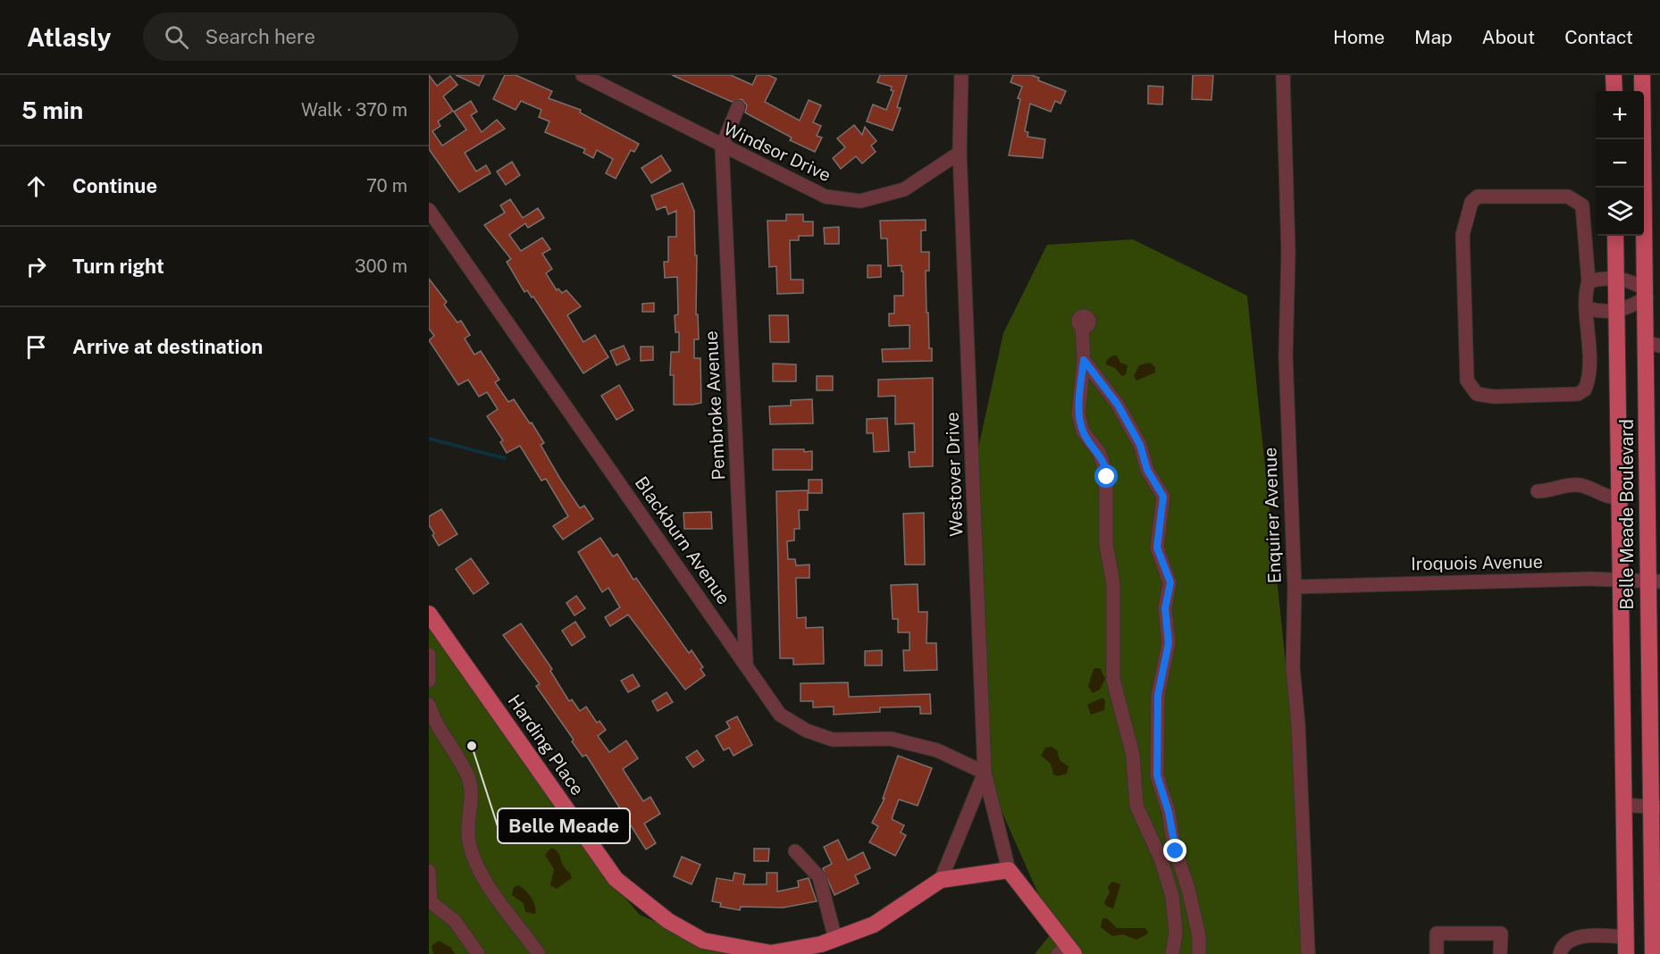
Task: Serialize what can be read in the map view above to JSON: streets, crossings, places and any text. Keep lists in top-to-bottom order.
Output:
{
  "streets": {
    "main road": ["Belle Meade Boulevard", "Harding Place"],
    "street": [
      "Windsor Drive",
      "Pembroke Avenue",
      "Westover Drive",
      "Enquirer Avenue",
      "Blackburn Avenue",
      "Iroquois Avenue"
    ]
  },
  "crossings": [
    ["Windsor Drive", "Pembroke Avenue"],
    ["Windsor Drive", "Westover Drive"],
    ["Pembroke Avenue", "Blackburn Avenue"],
    ["Westover Drive", "Blackburn Avenue"],
    ["Westover Drive", "Harding Place"],
    ["Belle Meade Boulevard", "Iroquois Avenue"],
    ["Enquirer Avenue", "Iroquois Avenue"]
  ],
  "places": ["Belle Meade"],
  "page": {
    "header": "Atlasly",
    "search": "Search here",
    "nav": [
      "Home",
      "Map",
      "About",
      "Contact"
    ],
    "heading": ["5 min", "Walk · 370 m"],
    "map_buttons": ["+", "−"],
    "list": [
      ["Continue", "70 m"],
      ["Turn right", "300 m"],
      "Arrive at destination"
    ]
  }
}
